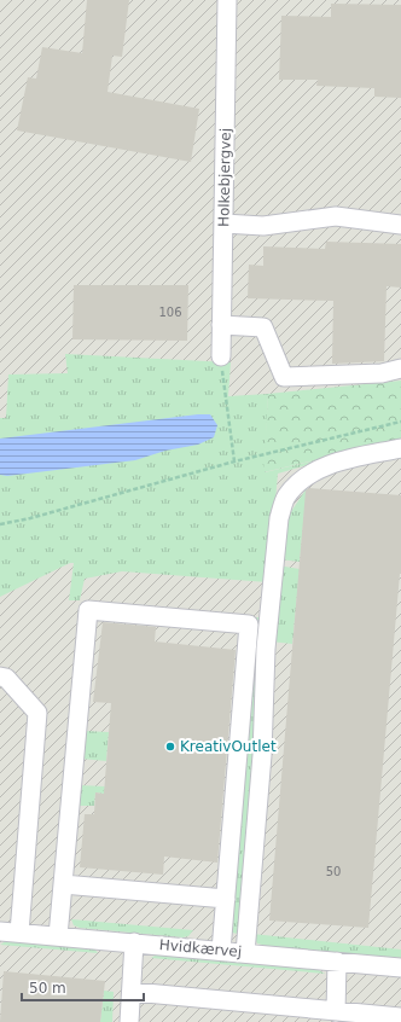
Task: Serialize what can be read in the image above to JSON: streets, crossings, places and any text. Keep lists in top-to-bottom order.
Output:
{
  "streets": {
    "street": ["Holkebjergvej", "Hvidkærvej"]
  },
  "places": ["KreativOutlet"],
  "house_numbers": ["106", "50"],
  "scale_bar": "50 m"
}
